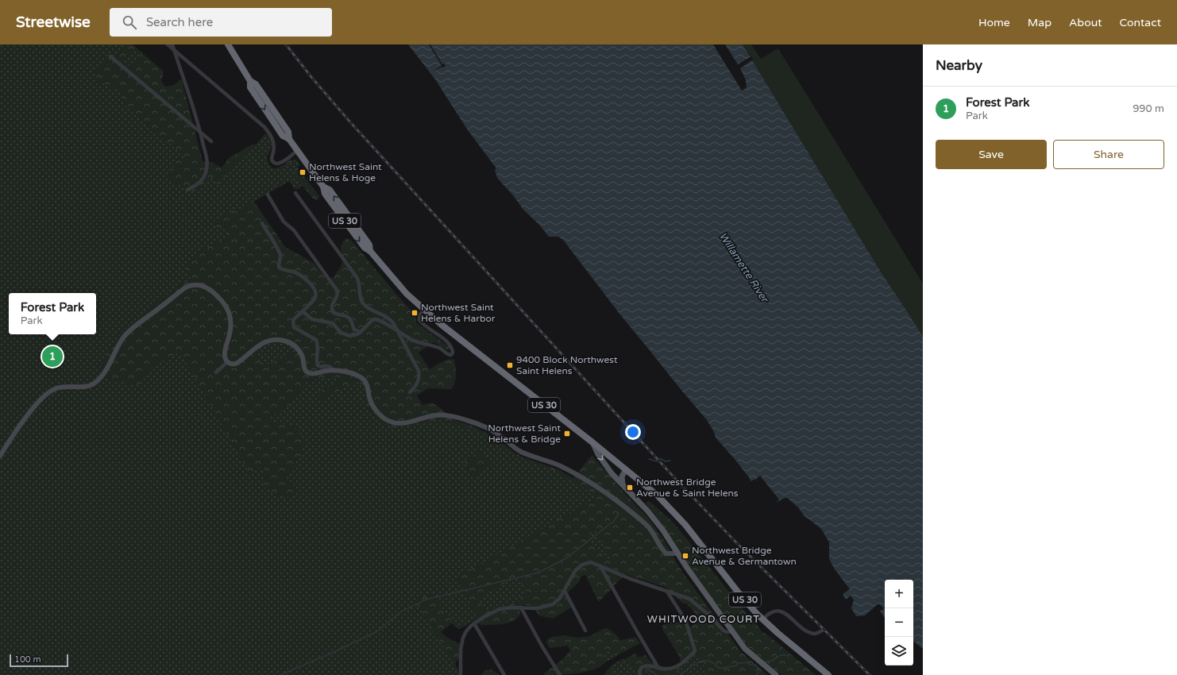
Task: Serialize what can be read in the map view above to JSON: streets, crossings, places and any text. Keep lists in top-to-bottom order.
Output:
{
  "streets": {
    "highway": ["US 30"]
  },
  "districts": ["WHITWOOD COURT"],
  "water": ["Willamette River"],
  "places": {
    "transit": [
      "Northwest Saint Helens & Hoge",
      "Northwest Saint Helens & Harbor",
      "9400 Block Northwest Saint Helens",
      "Northwest Saint Helens & Bridge",
      "Northwest Bridge Avenue & Saint Helens",
      "Northwest Bridge Avenue & Germantown"
    ]
  },
  "scale_bar": "100 m",
  "page": {
    "header": "Streetwise",
    "search": "Search here",
    "nav": [
      "Home",
      "Map",
      "About",
      "Contact"
    ],
    "heading": "Nearby",
    "list": [
      {
        "mark": "1",
        "name": "Forest Park",
        "note": "Park",
        "value": "990 m"
      }
    ],
    "buttons": ["Save", "Share"],
    "popup": ["Forest Park", "Park"],
    "pins": "1",
    "map_buttons": ["+", "−"],
    "scale": "100 m"
  }
}
